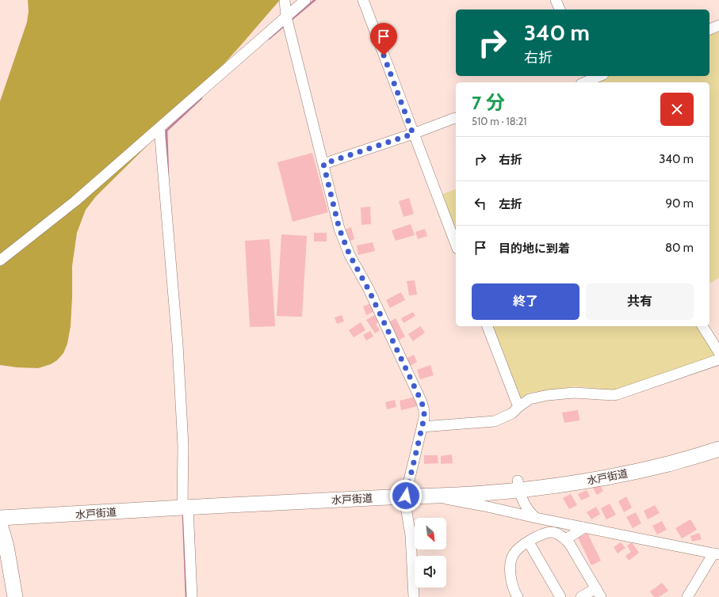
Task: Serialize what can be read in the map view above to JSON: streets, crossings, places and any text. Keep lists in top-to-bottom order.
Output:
{
  "streets": {
    "highway": ["水戸街道"]
  },
  "north": "bottom right",
  "page": {
    "turn": ["340 m", "右折"],
    "heading": ["7 分", "510 m · 18:21"],
    "list": [
      {
        "name": "右折",
        "value": "340 m"
      },
      {
        "name": "左折",
        "value": "90 m"
      },
      {
        "name": "目的地に到着",
        "value": "80 m"
      }
    ],
    "buttons": ["終了", "共有"]
  }
}
